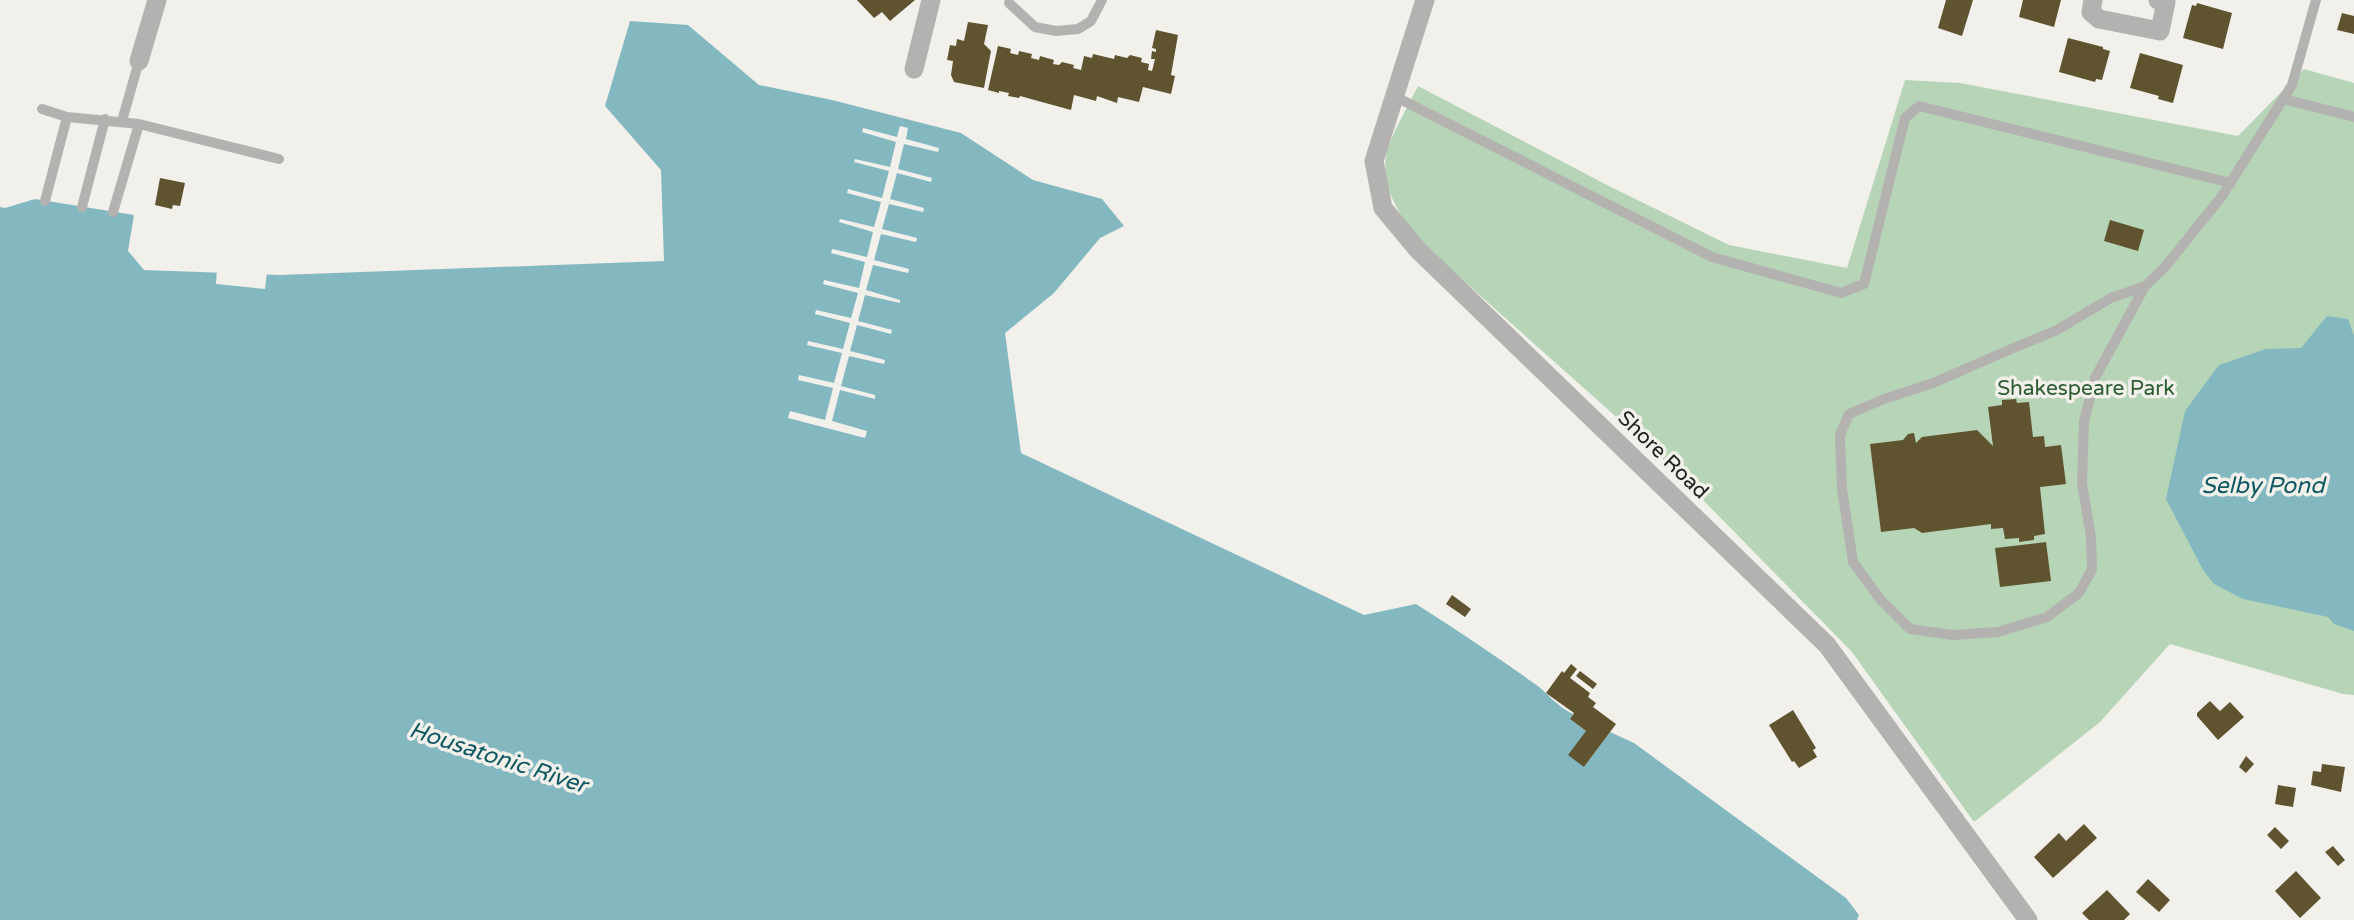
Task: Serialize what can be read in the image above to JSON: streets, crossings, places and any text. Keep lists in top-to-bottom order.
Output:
{
  "streets": {
    "street": ["Shore Road"]
  },
  "water": ["Selby Pond", "Housatonic River"],
  "parks": ["Shakespeare Park"]
}
